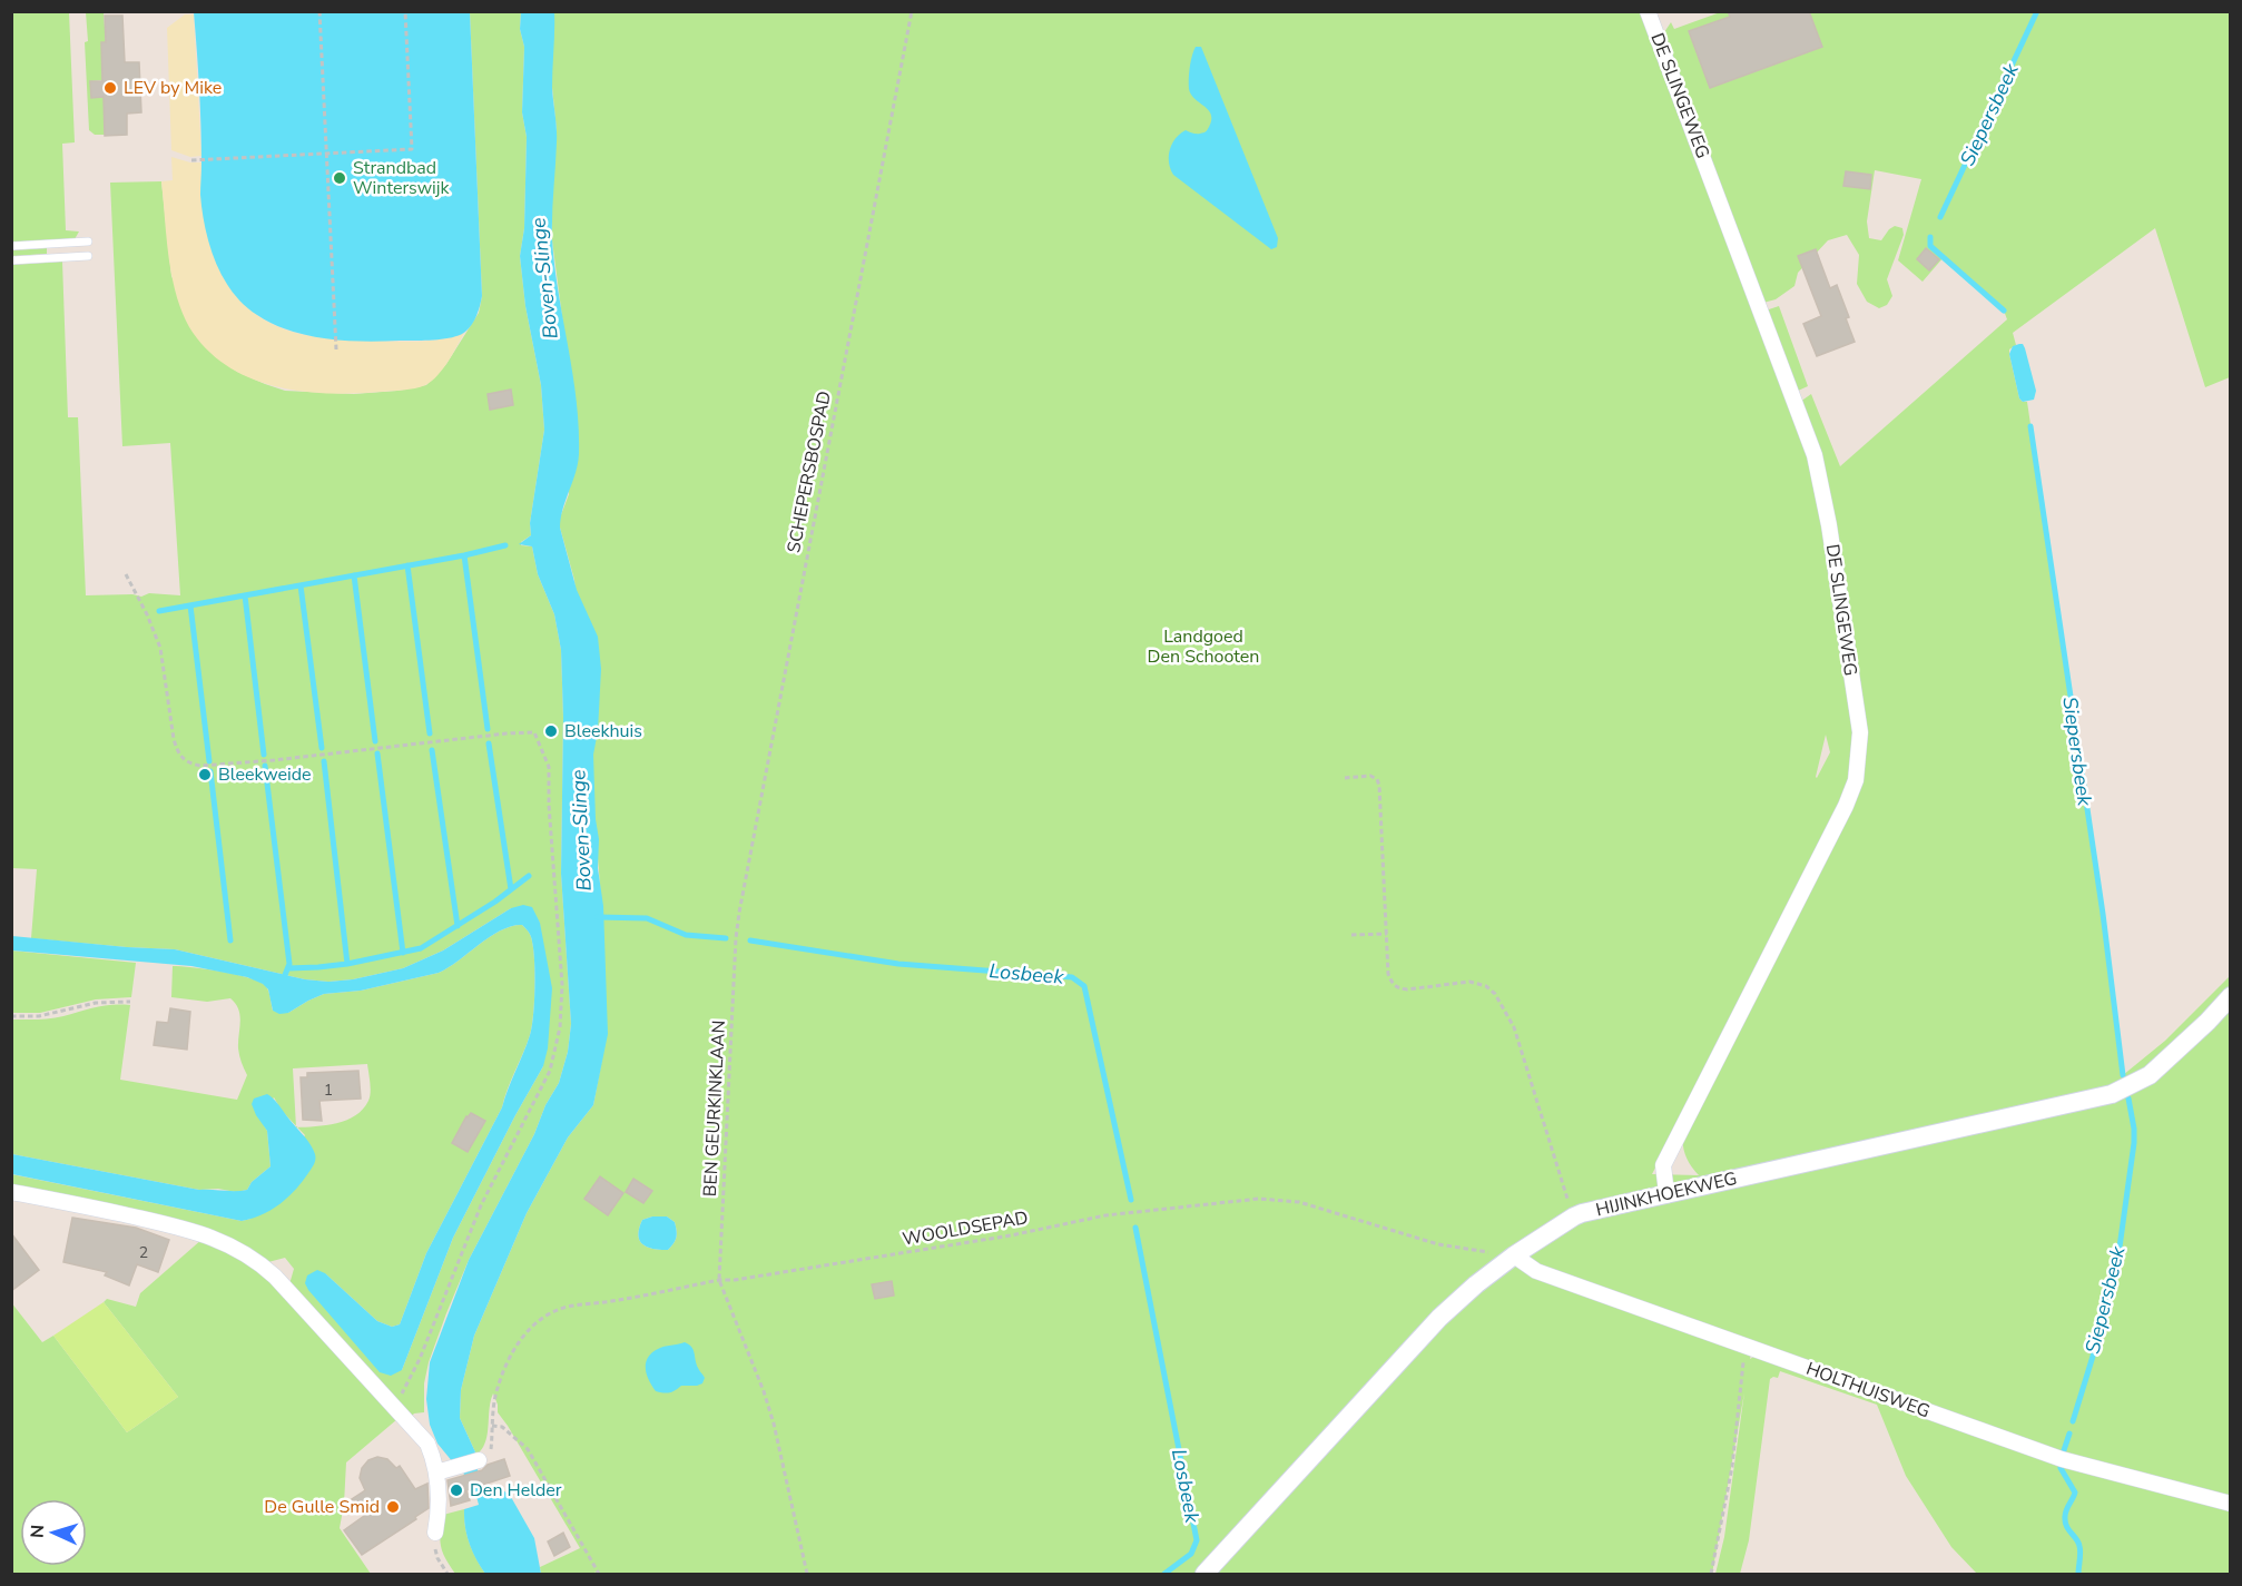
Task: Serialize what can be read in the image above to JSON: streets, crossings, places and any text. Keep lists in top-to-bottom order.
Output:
{
  "streets": {
    "street": ["DE SLINGEWEG", "HIJINKHOEKWEG", "HOLTHUISWEG"],
    "path": ["SCHEPERSBOSPAD", "BEN GEURKINKLAAN", "WOOLDSEPAD"]
  },
  "crossings": [
    ["DE SLINGEWEG", "HIJINKHOEKWEG"],
    ["SCHEPERSBOSPAD", "BEN GEURKINKLAAN"],
    ["BEN GEURKINKLAAN", "WOOLDSEPAD"],
    ["HIJINKHOEKWEG", "WOOLDSEPAD"],
    ["HIJINKHOEKWEG", "HOLTHUISWEG"],
    ["WOOLDSEPAD", "HOLTHUISWEG"]
  ],
  "water": ["Siepersbeek", "Boven-Slinge", "Losbeek"],
  "parks": ["Landgoed Den Schooten"],
  "places": [
    "LEV by Mike",
    "Strandbad Winterswijk",
    "Bleekhuis",
    "Bleekweide",
    "Den Helder",
    "De Gulle Smid"
  ],
  "house_numbers": ["1", "2"],
  "north": "left"
}
